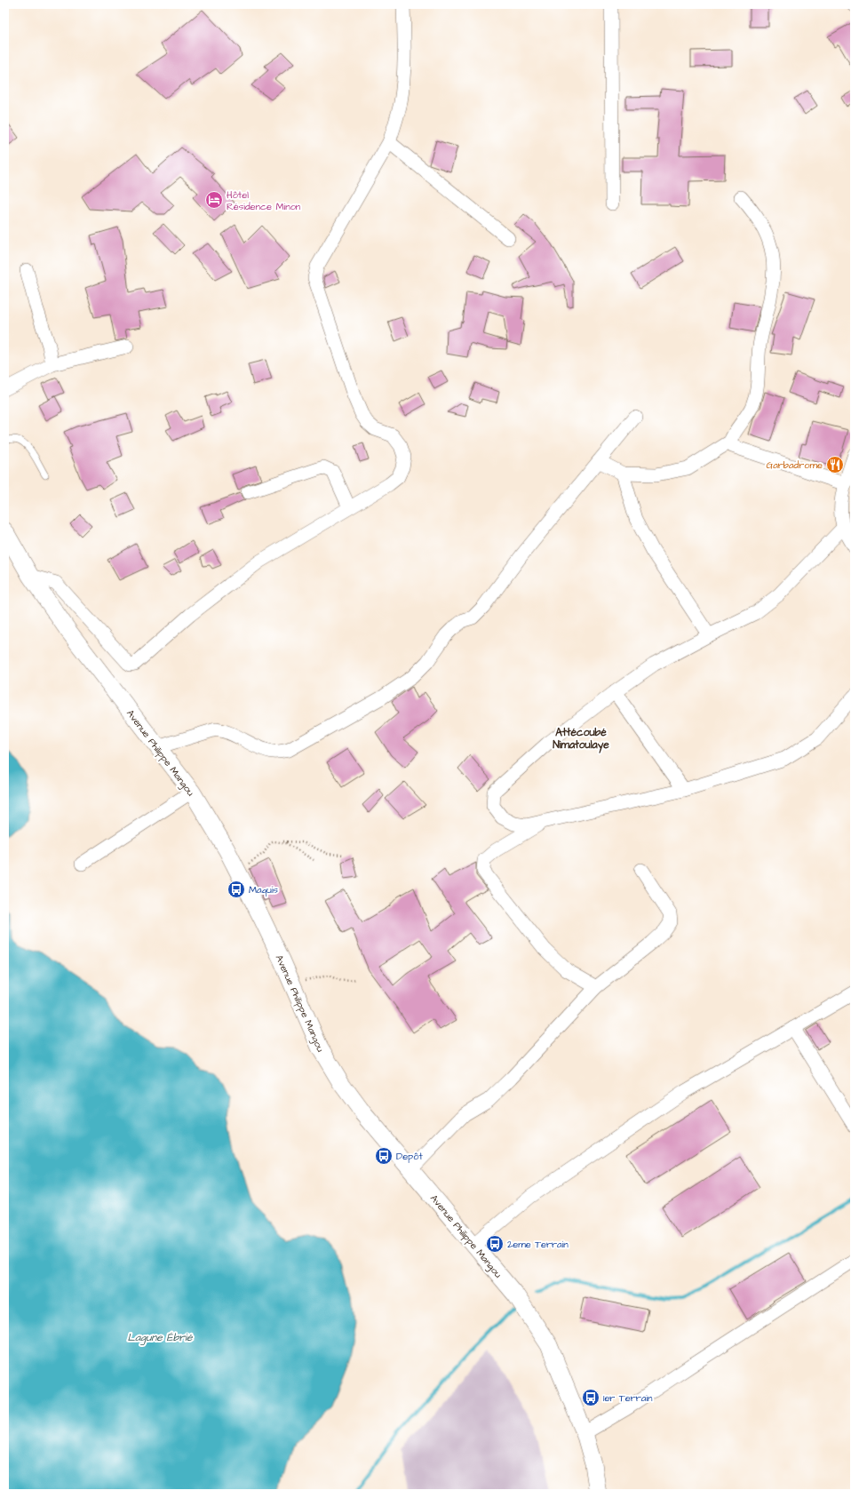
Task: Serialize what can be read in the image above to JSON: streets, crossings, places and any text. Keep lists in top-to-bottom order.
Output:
{
  "streets": {
    "street": ["Avenue Philippe Mangou"]
  },
  "districts": ["Attécoubé Nimatoulaye"],
  "water": ["Lagune Ébrié"],
  "places": {
    "hotel": ["Hôtel Résidence Minon"],
    "restaurant": ["Garbadrome"],
    "bus stop": [
      "Maquis",
      "Depôt",
      "2eme Terrain",
      "1er Terrain"
    ]
  }
}
